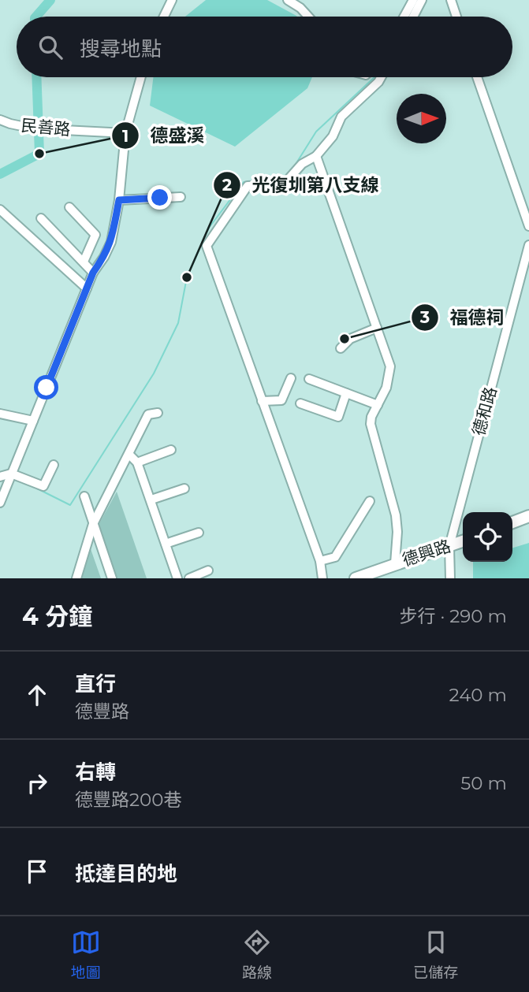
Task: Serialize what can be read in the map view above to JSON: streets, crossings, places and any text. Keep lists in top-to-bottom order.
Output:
{
  "streets": {
    "main road": ["德興路"],
    "street": ["民善路", "德和路"]
  },
  "crossings": [
    ["德和路", "德興路"]
  ],
  "places": ["德盛溪", "光復圳第八支線", "福德祠"],
  "north": "right",
  "page": {
    "search": "搜尋地點",
    "heading": ["4 分鐘", "步行 · 290 m"],
    "list": [
      ["直行", "德豐路", "240 m"],
      ["右轉", "德豐路200巷", "50 m"],
      "抵達目的地"
    ],
    "nav": ["地圖", "路線", "已儲存"]
  }
}
